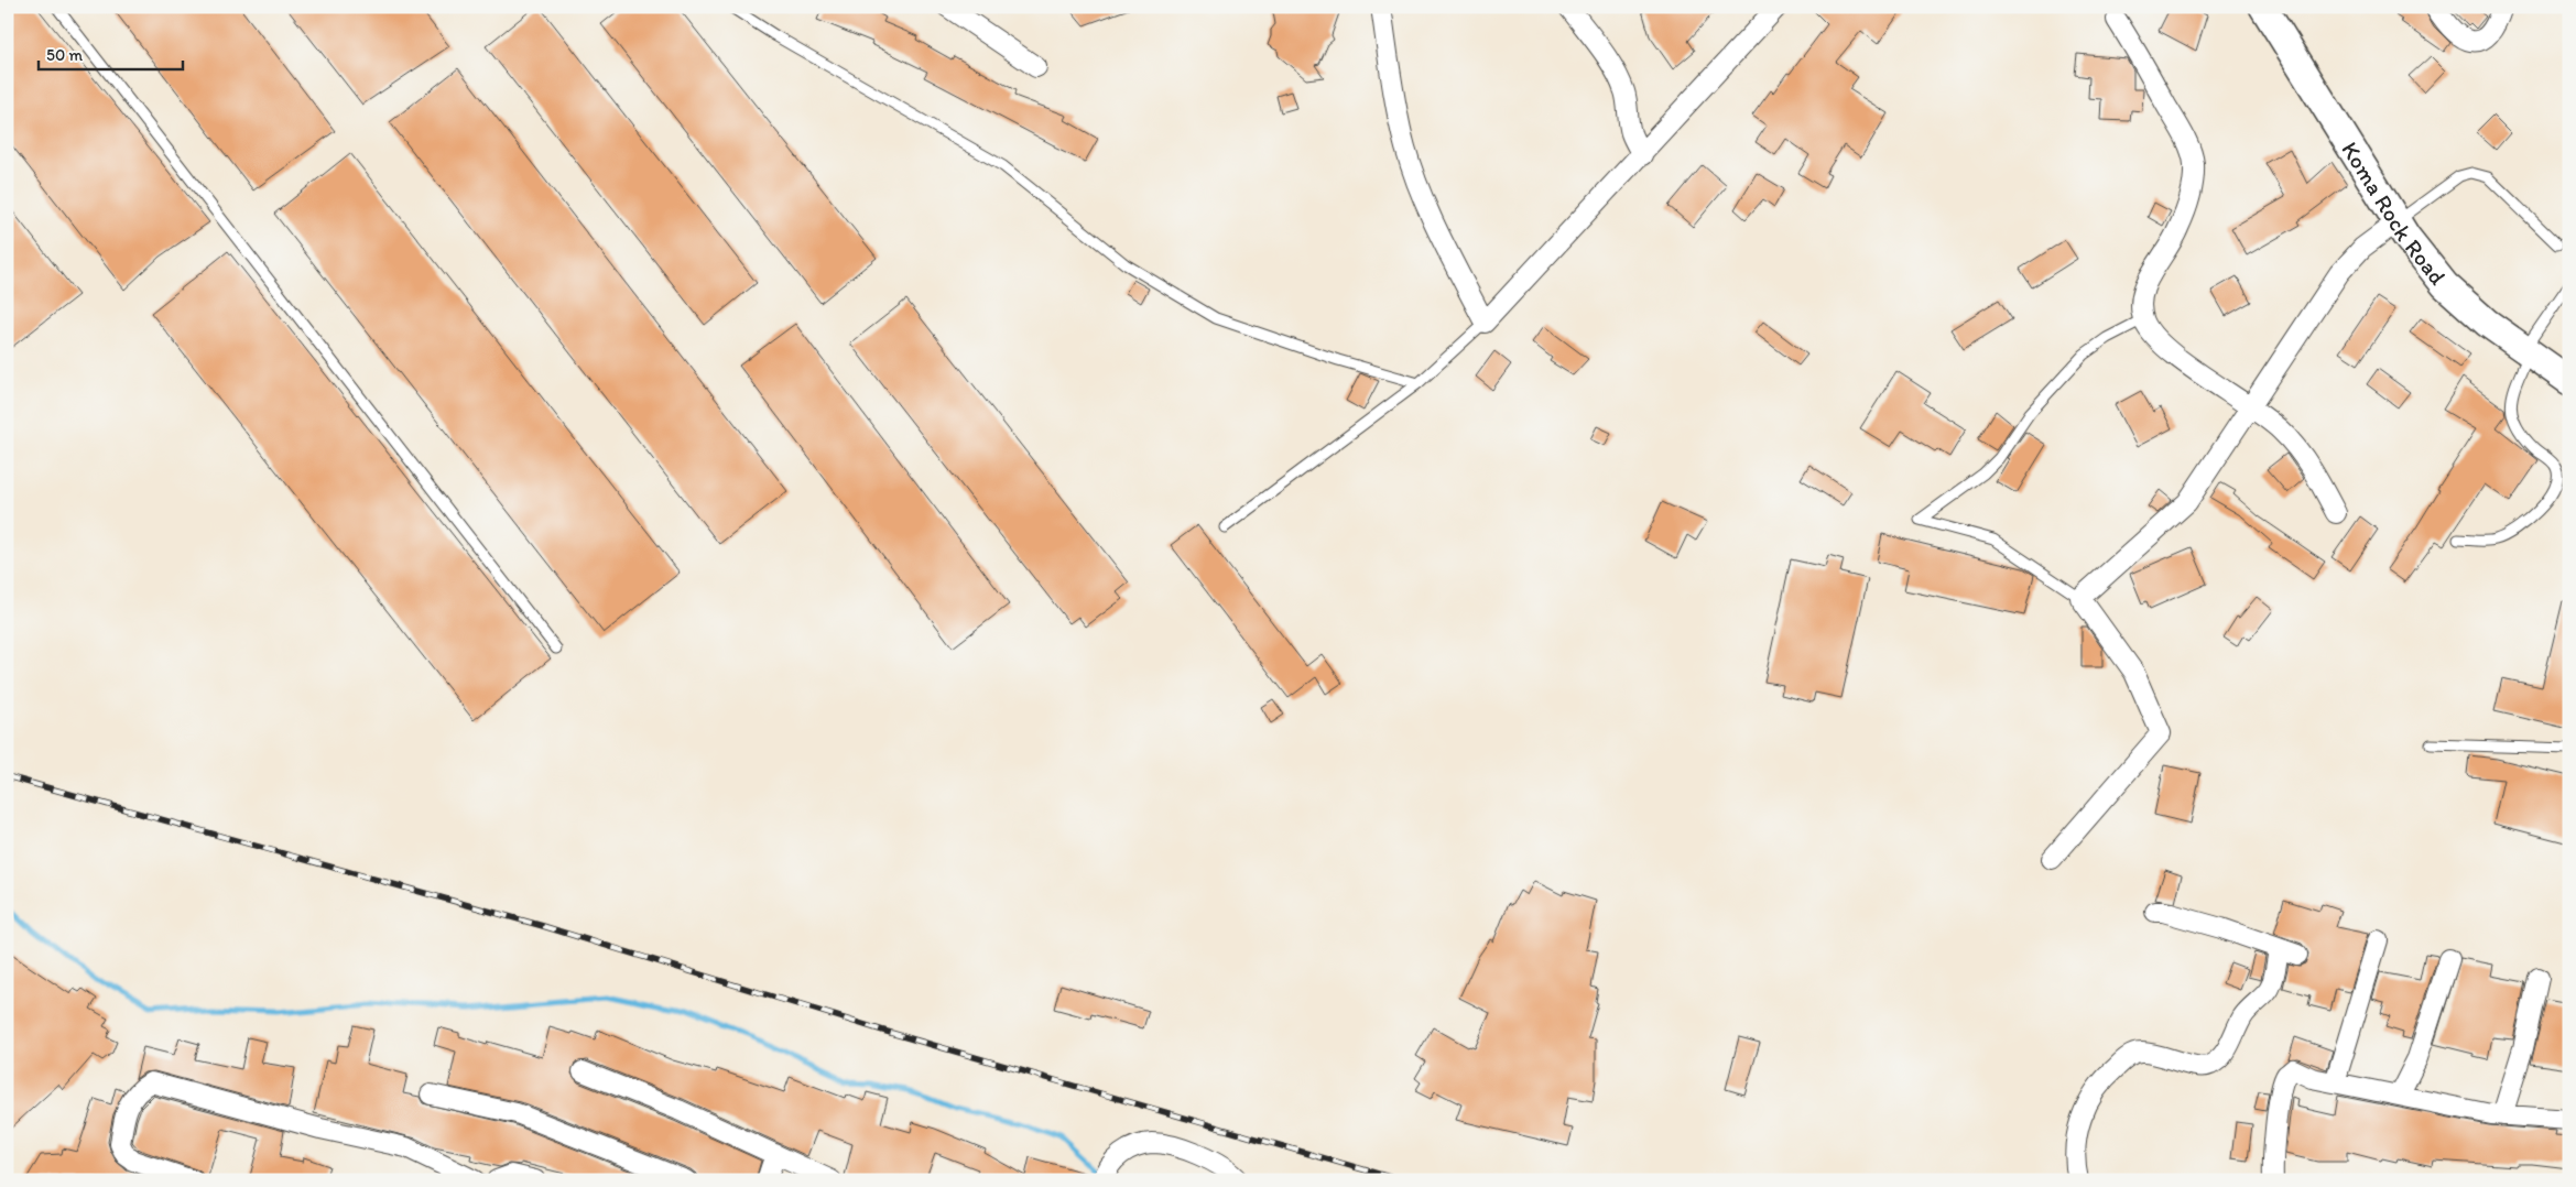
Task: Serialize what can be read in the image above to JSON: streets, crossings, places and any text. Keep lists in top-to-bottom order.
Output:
{
  "streets": {
    "main road": ["Koma Rock Road"]
  },
  "scale_bar": "50 m"
}
